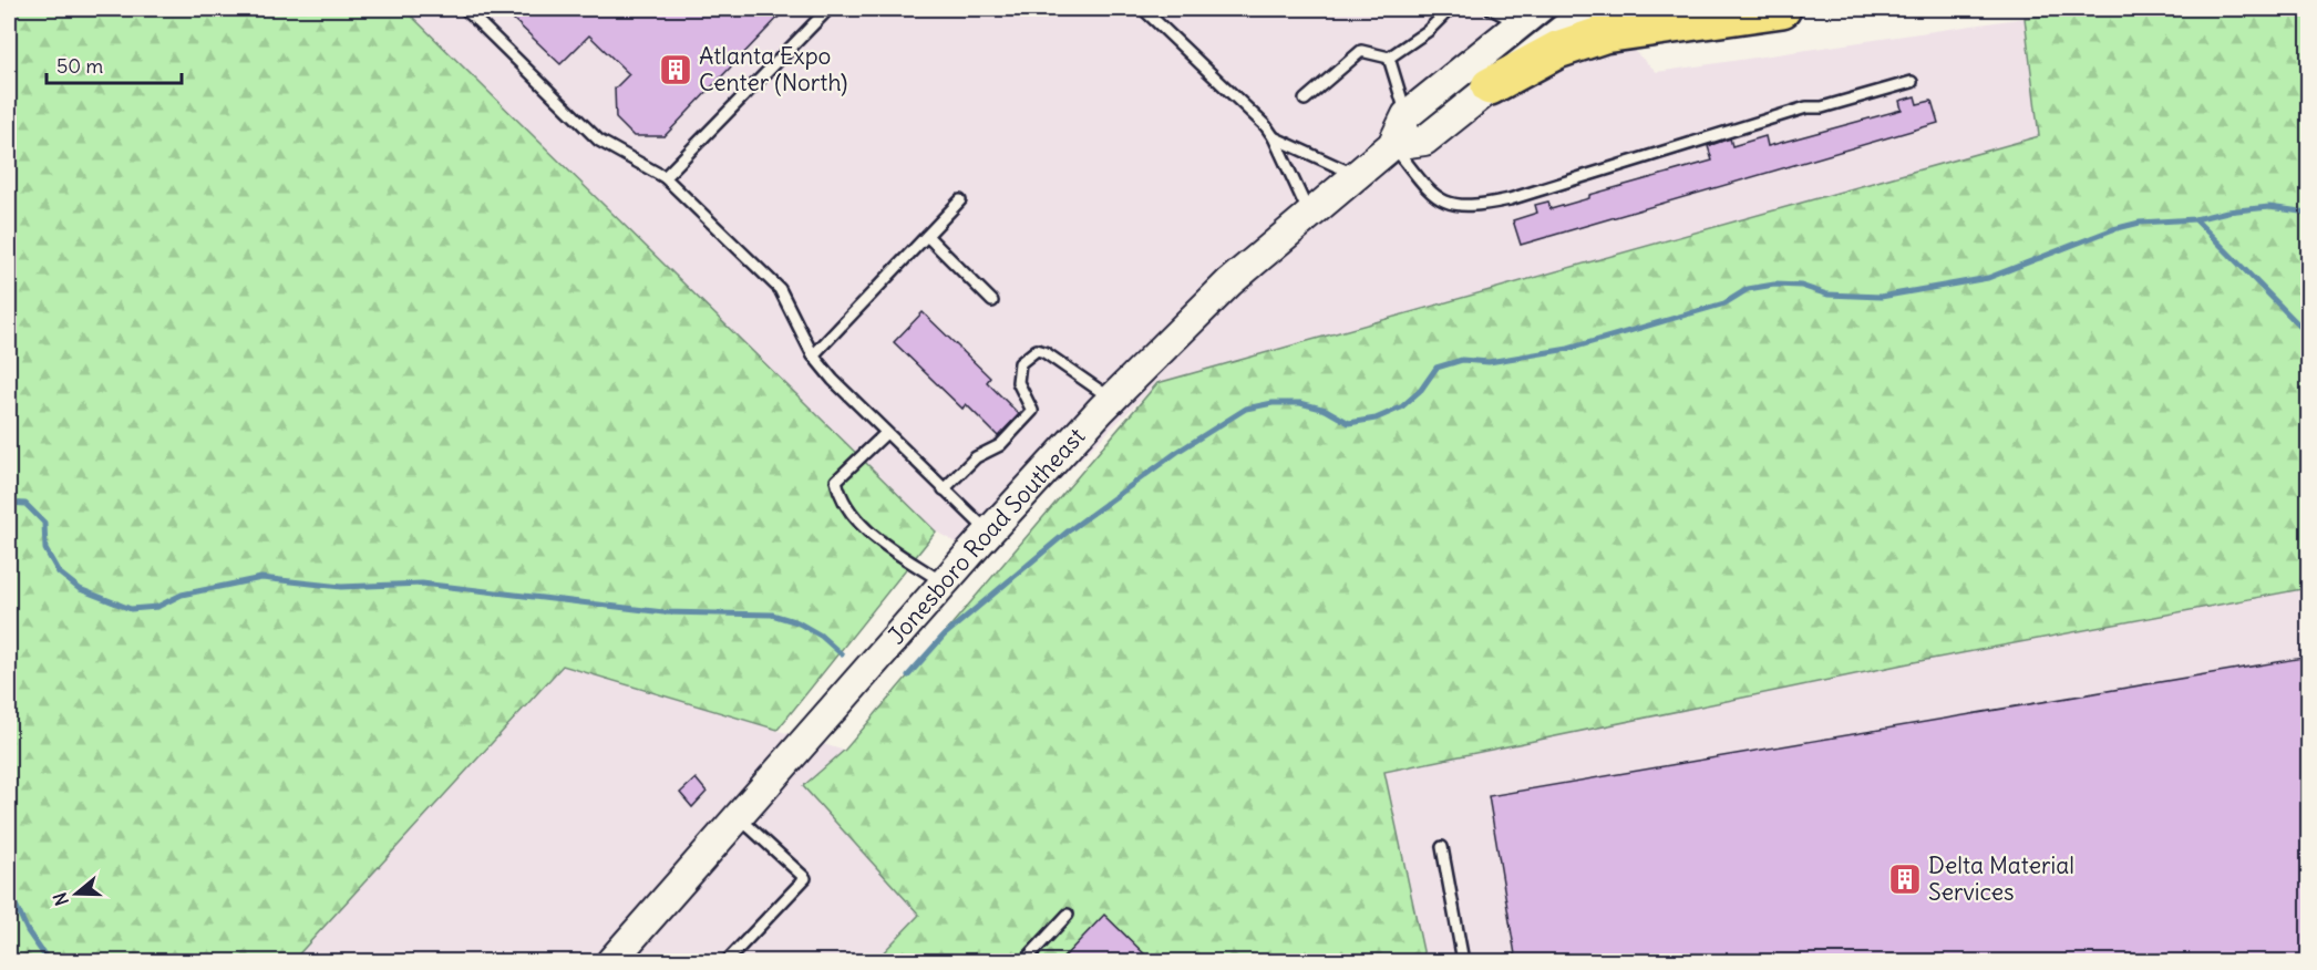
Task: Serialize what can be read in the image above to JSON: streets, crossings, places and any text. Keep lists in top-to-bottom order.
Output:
{
  "streets": {
    "main road": ["Jonesboro Road Southeast"]
  },
  "places": {
    "building": ["Atlanta Expo Center (North)", "Delta Material Services"]
  },
  "scale_bar": "50 m",
  "north": "left"
}
